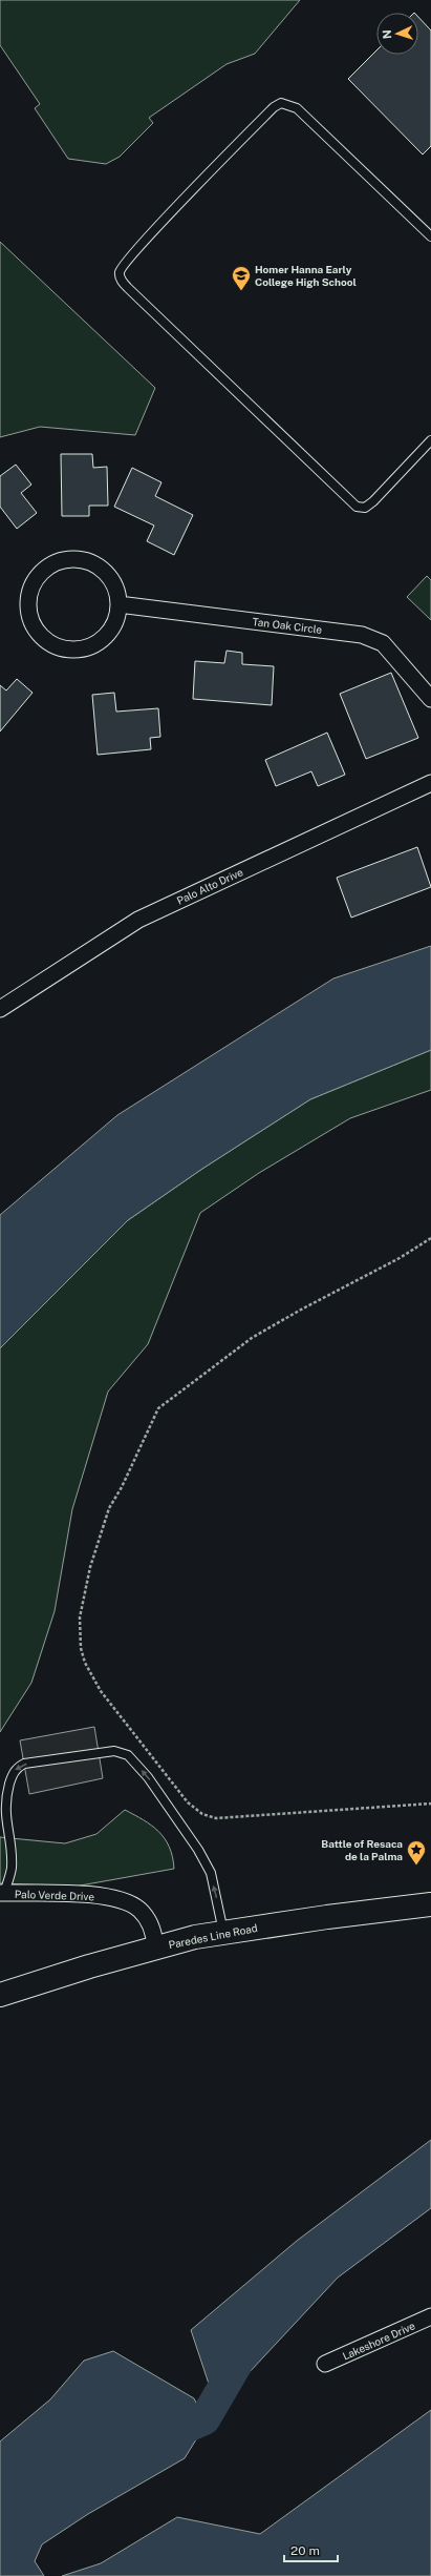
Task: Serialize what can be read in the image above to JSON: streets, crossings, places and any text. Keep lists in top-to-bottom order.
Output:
{
  "streets": {
    "main road": ["Paredes Line Road"],
    "street": [
      "Tan Oak Circle",
      "Palo Alto Drive",
      "Palo Verde Drive",
      "Lakeshore Drive"
    ]
  },
  "crossings": [
    ["Palo Verde Drive", "Paredes Line Road"]
  ],
  "places": {
    "school or university": ["Homer Hanna Early College High School"],
    "place": ["Battle of Resaca de la Palma"]
  },
  "scale_bar": "20 m",
  "north": "left"
}
